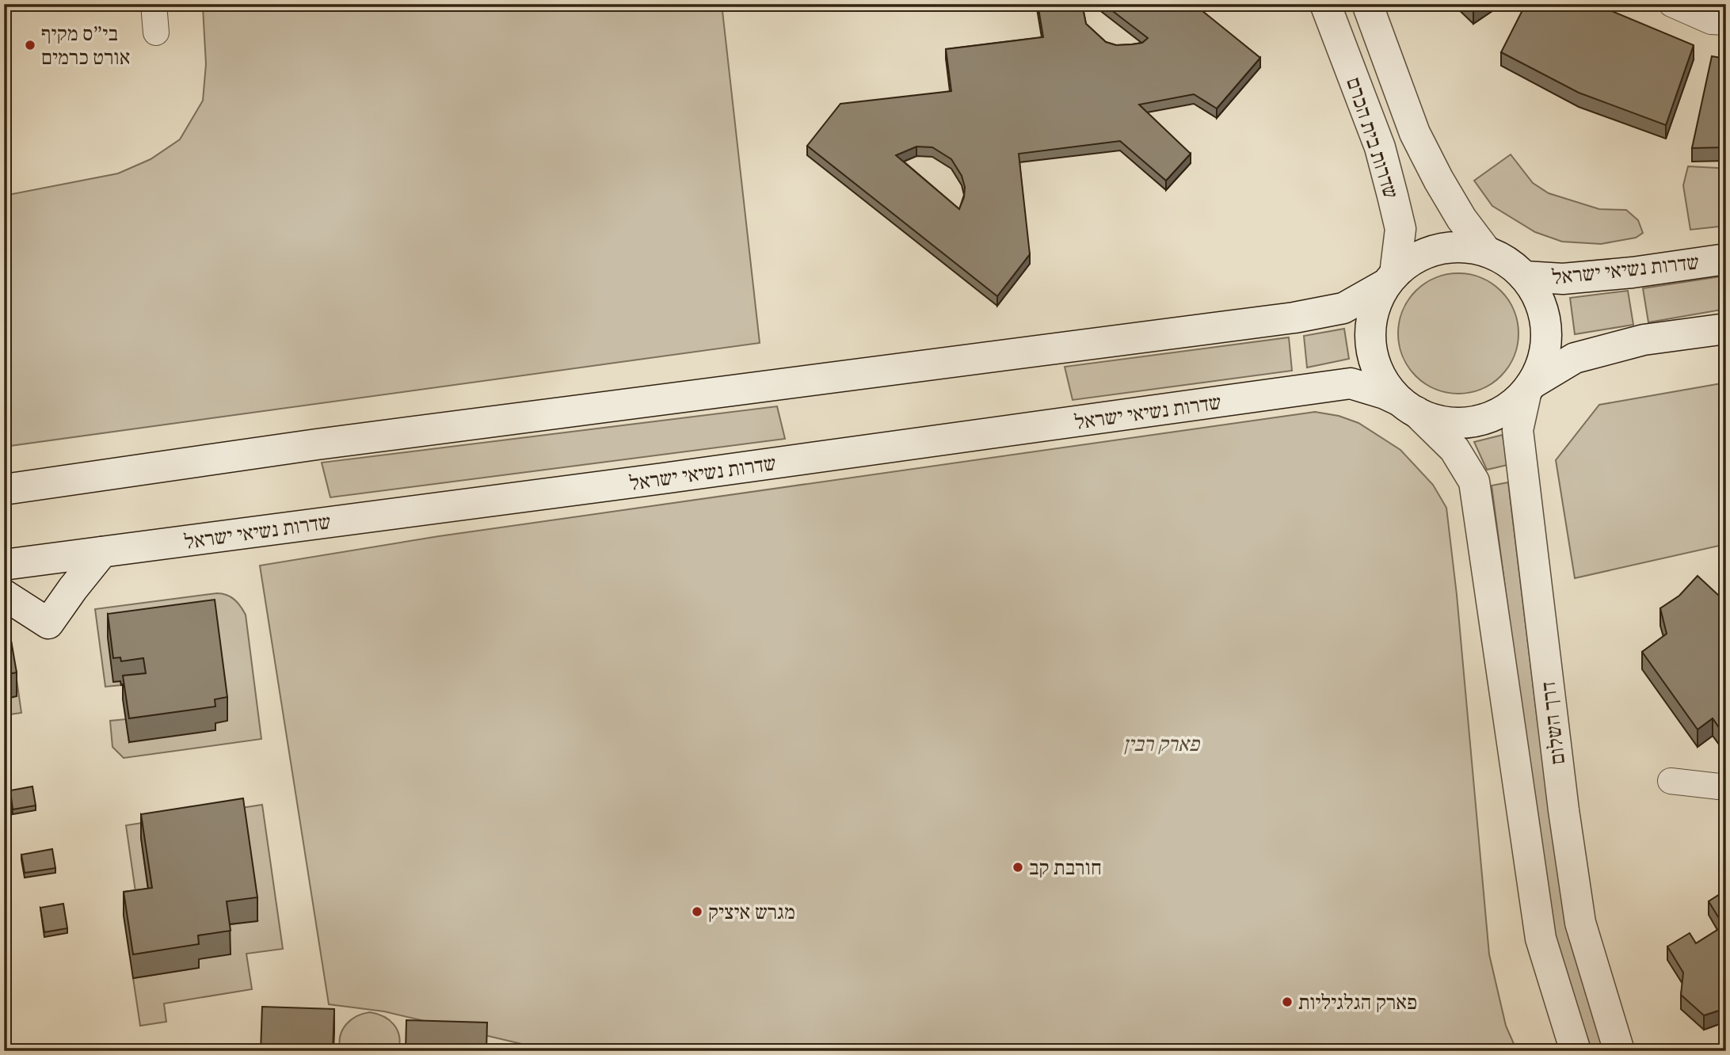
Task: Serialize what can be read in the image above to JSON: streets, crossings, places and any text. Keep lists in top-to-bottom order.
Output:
{
  "streets": {
    "main road": ["שדרות בית הכרם", "שדרות נשיאי ישראל", "דרך השלום"]
  },
  "crossings": [
    ["שדרות בית הכרם", "שדרות נשיאי ישראל"],
    ["שדרות בית הכרם", "דרך השלום"],
    ["שדרות נשיאי ישראל", "דרך השלום"]
  ],
  "parks": ["פארק רבין"],
  "places": [
    "בי\"ס מקיף אורט כרמים",
    "חורבת קב",
    "מגרש איציק",
    "פארק הגלגיליות"
  ]
}
